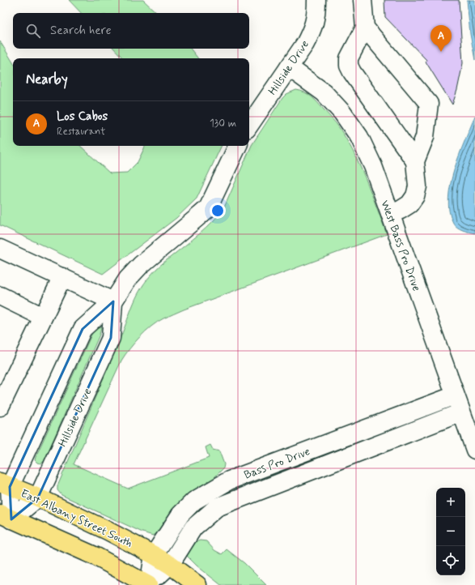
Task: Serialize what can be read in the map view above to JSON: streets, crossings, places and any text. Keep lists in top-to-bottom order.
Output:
{
  "streets": {
    "main road": ["East Albany Street South"],
    "street": ["Hillside Drive", "West Bass Pro Drive", "Bass Pro Drive"]
  },
  "crossings": [
    ["Hillside Drive", "West Bass Pro Drive"],
    ["Hillside Drive", "East Albany Street South"],
    ["West Bass Pro Drive", "Bass Pro Drive"],
    ["Bass Pro Drive", "East Albany Street South"]
  ],
  "page": {
    "search": "Search here",
    "pins": "A",
    "heading": "Nearby",
    "list": [
      {
        "mark": "A",
        "name": "Los Cabos",
        "note": "Restaurant",
        "value": "130 m"
      }
    ],
    "map_buttons": ["+", "−"]
  }
}
